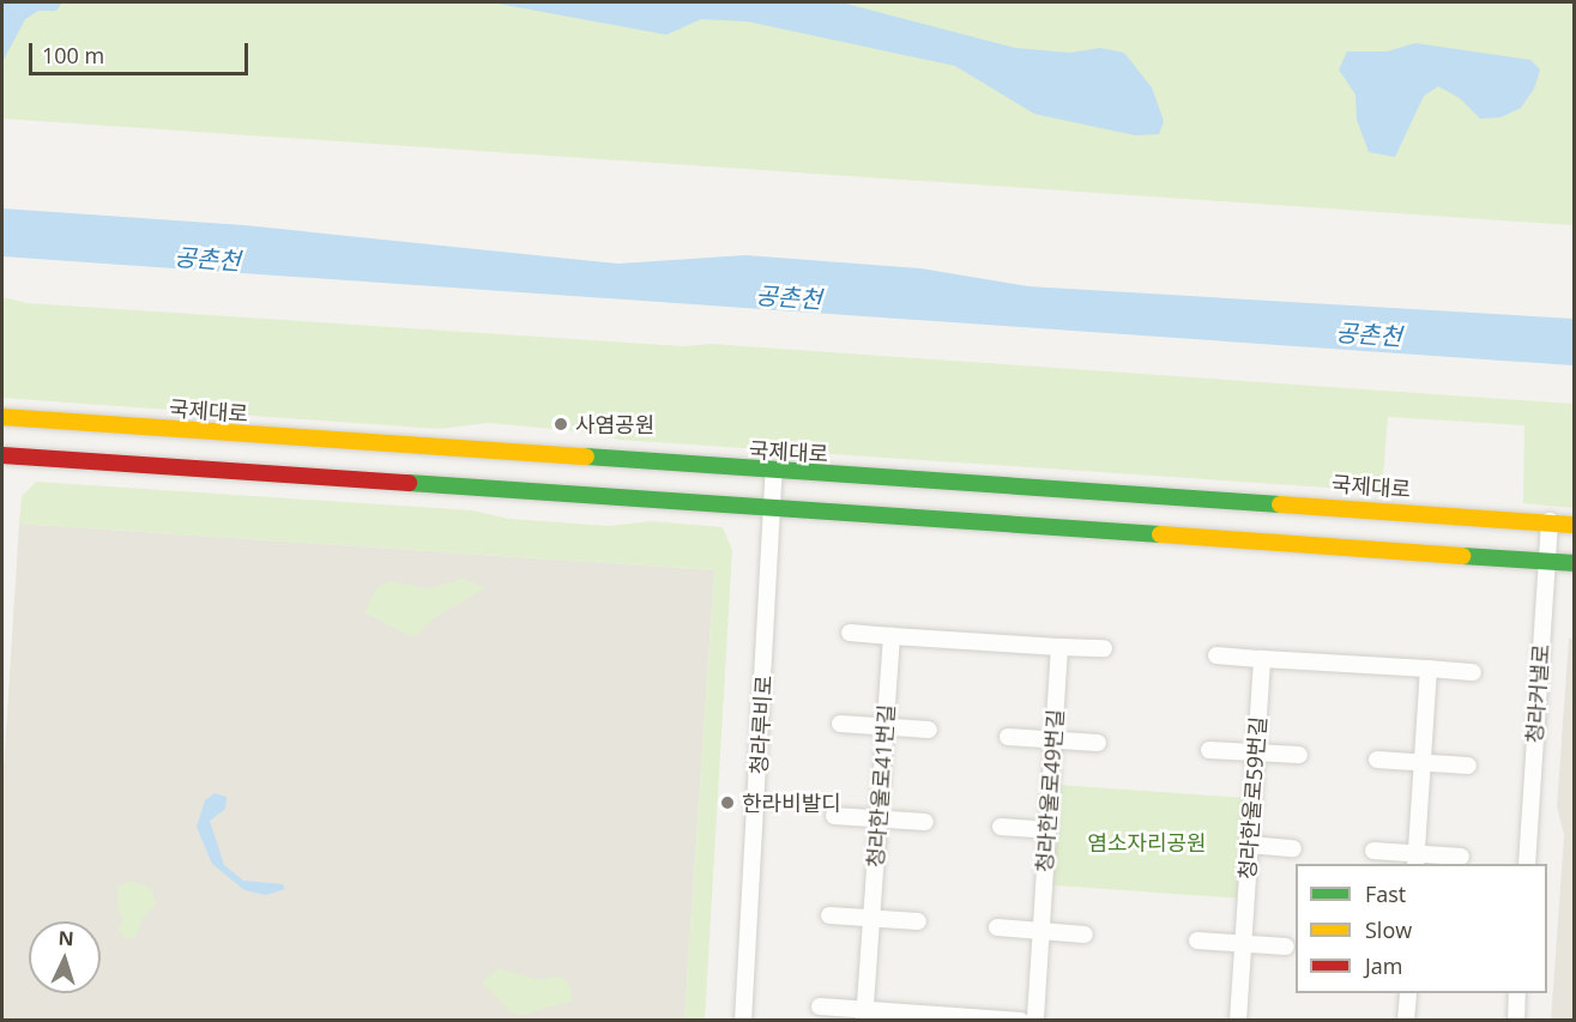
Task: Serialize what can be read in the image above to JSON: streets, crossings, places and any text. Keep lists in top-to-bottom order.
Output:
{
  "streets": {
    "main road": ["국제대로"],
    "street": [
      "청라커낼로",
      "청라루비로",
      "청라한울로41번길",
      "청라한울로49번길",
      "청라한울로59번길"
    ]
  },
  "crossings": [
    ["국제대로", "청라커낼로"],
    ["국제대로", "청라루비로"]
  ],
  "water": ["공촌천"],
  "parks": ["염소자리공원"],
  "places": ["사염공원", "한라비발디"],
  "legend": ["Fast", "Slow", "Jam"],
  "scale_bar": "100 m",
  "north": "top"
}
